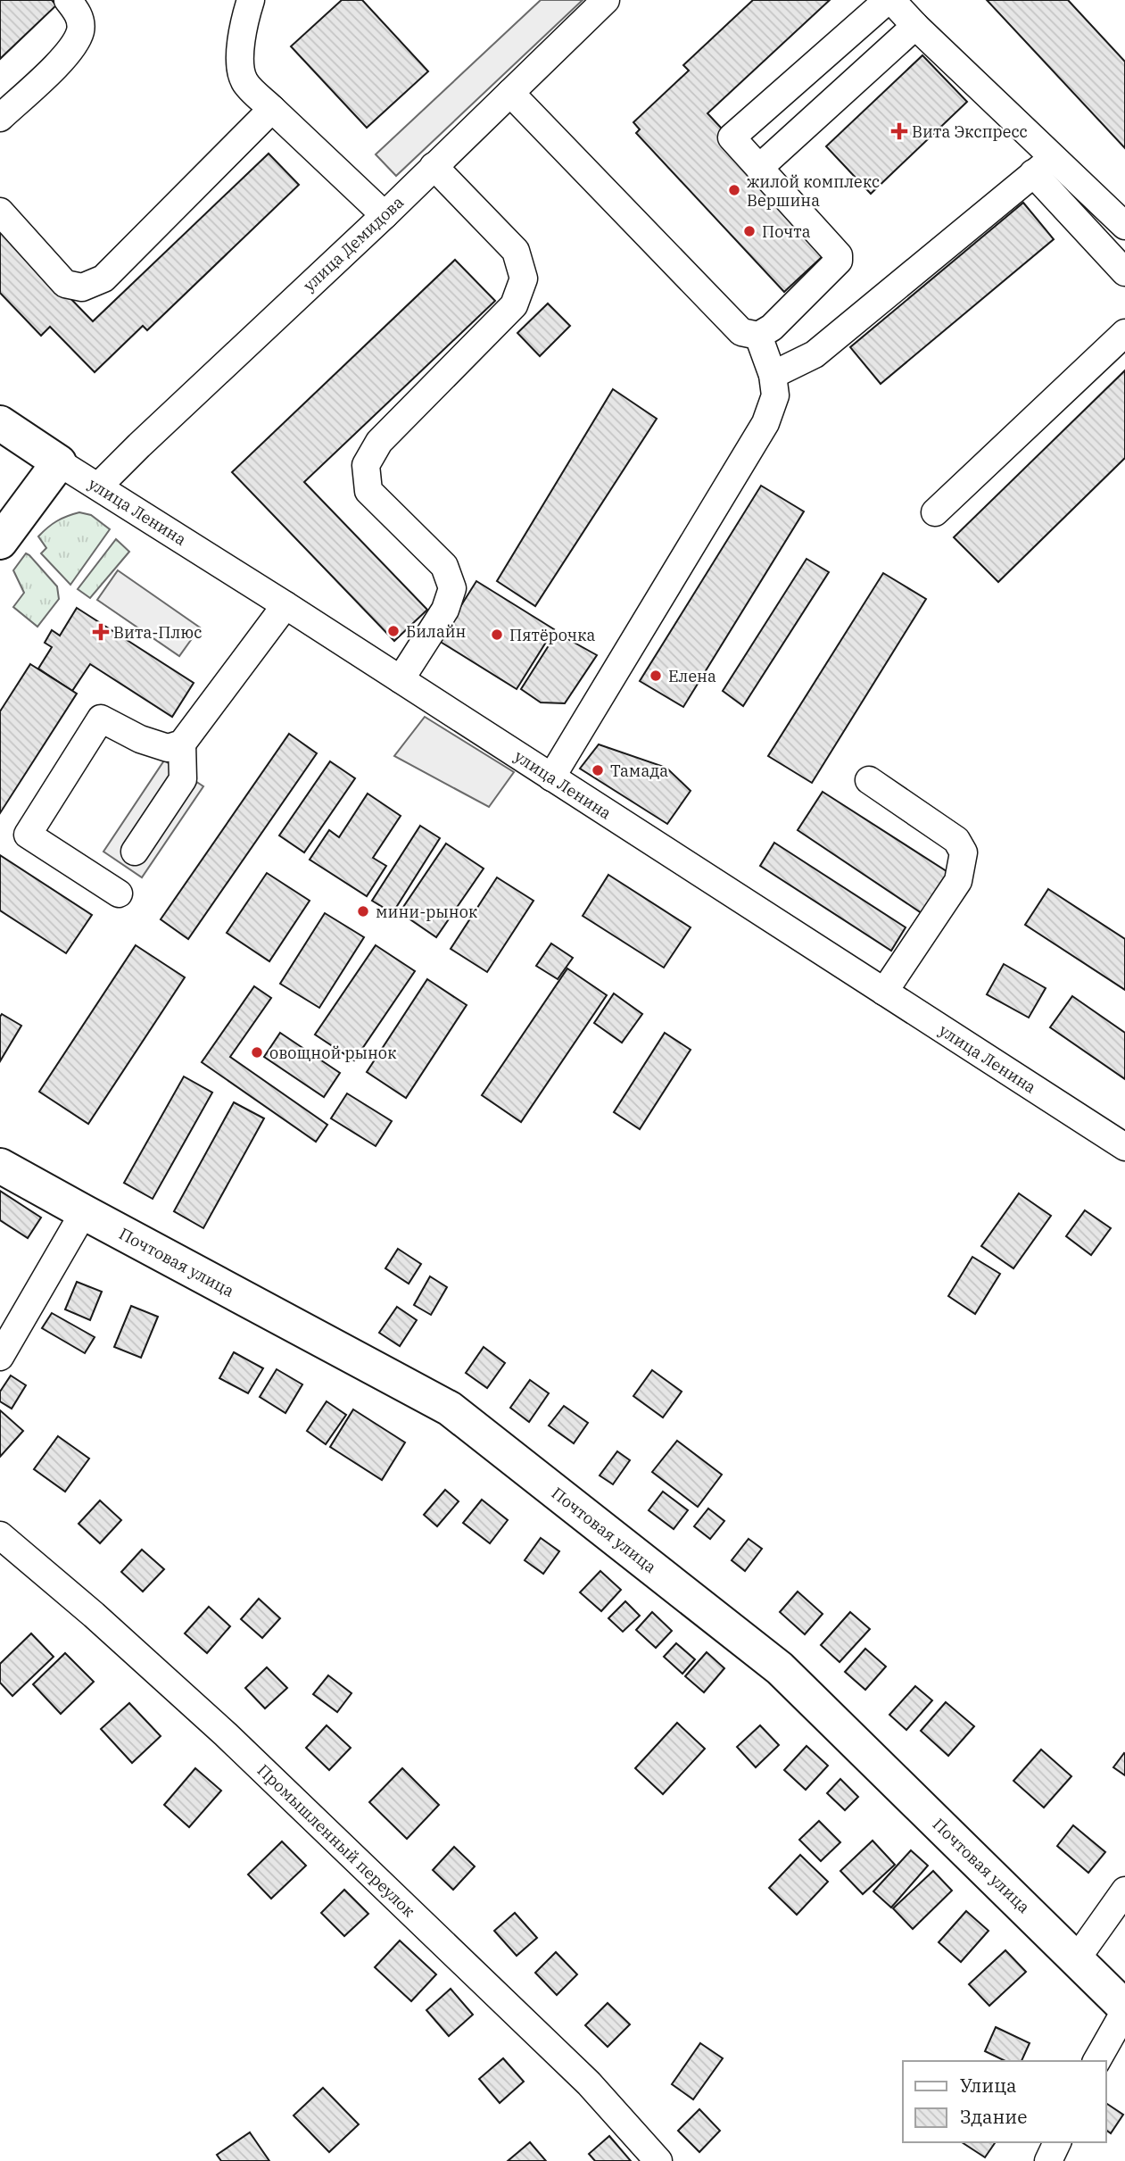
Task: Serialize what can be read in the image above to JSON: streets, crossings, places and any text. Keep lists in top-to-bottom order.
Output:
{
  "streets": {
    "main road": ["улица Ленина", "Почтовая улица"],
    "street": ["улица Демидова", "Промышленный переулок"]
  },
  "crossings": [
    ["улица Демидова", "улица Ленина"]
  ],
  "places": {
    "health": ["Вита Экспресс", "Вита-Плюс"],
    "other": [
      "жилой комплекс Вершина",
      "Почта",
      "Билайн",
      "Пятёрочка",
      "Елена",
      "Тамада",
      "мини-рынок",
      "овощной рынок"
    ]
  },
  "legend": ["Улица", "Здание"]
}
